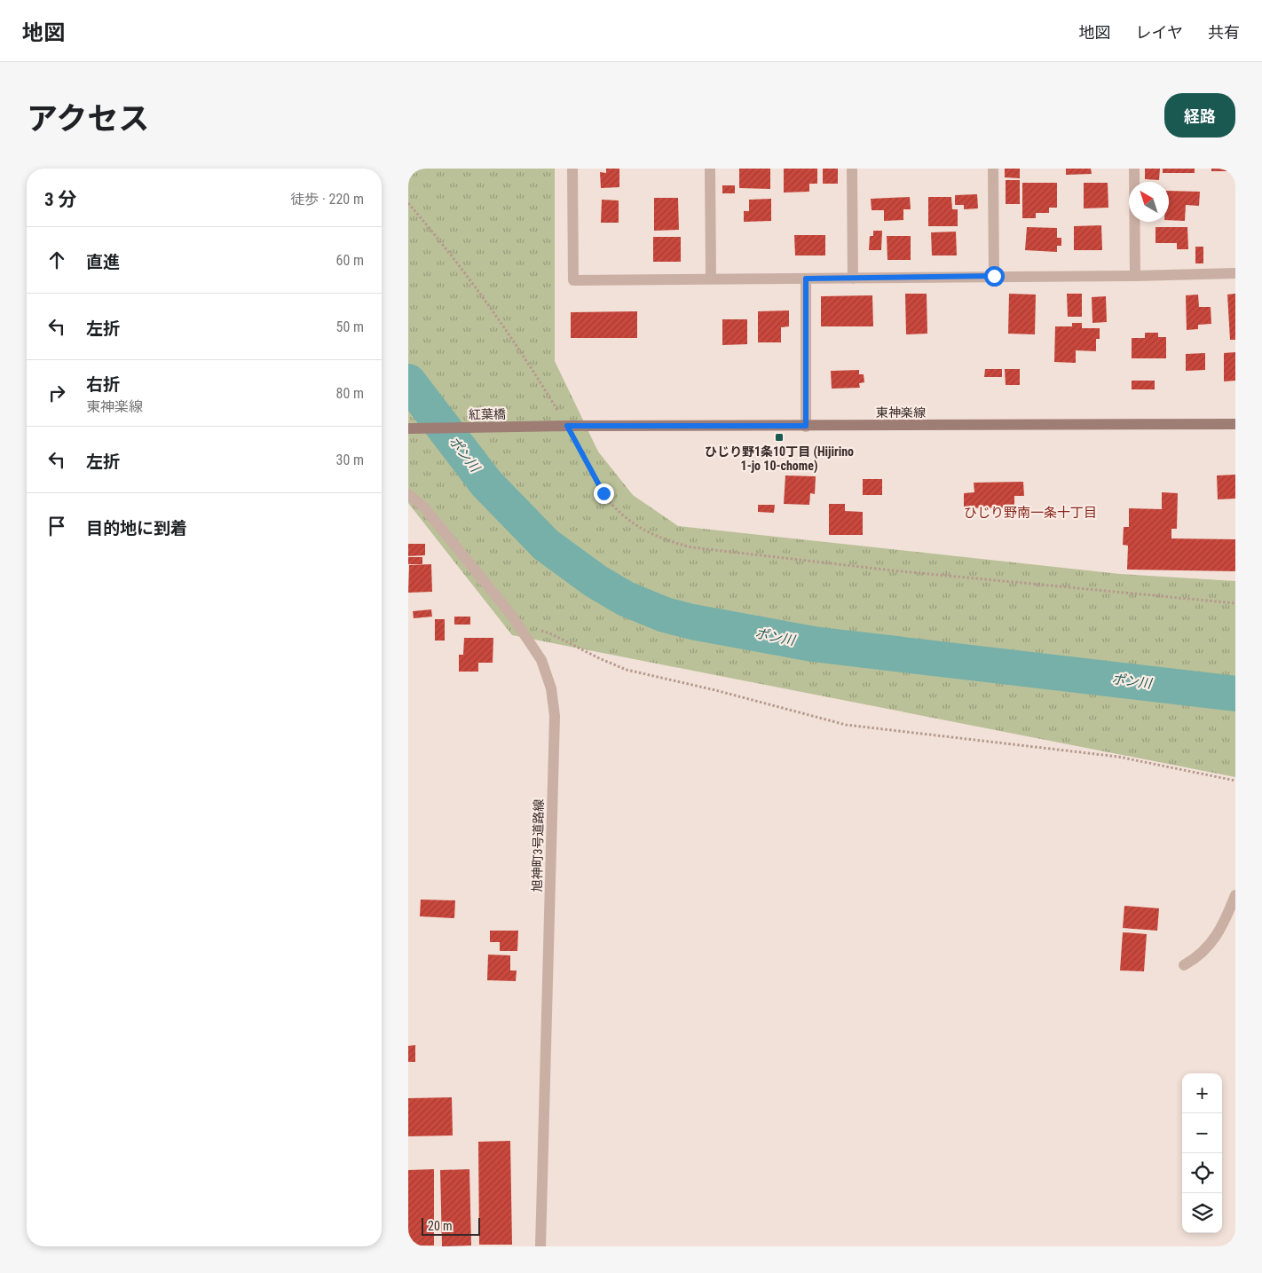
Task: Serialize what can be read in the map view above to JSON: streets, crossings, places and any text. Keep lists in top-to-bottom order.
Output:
{
  "streets": {
    "main road": ["東神楽線", "紅葉橋"],
    "street": ["旭神町3号道路線"]
  },
  "crossings": [
    ["東神楽線", "紅葉橋"]
  ],
  "districts": ["ひじり野南一条十丁目"],
  "water": ["ポン川"],
  "places": {
    "transit": ["ひじり野1条10丁目 (Hijirino 1-jo 10-chome)"]
  },
  "scale_bar": "20 m",
  "north": "top left",
  "page": {
    "header": "地図",
    "nav": ["地図", "レイヤ", "共有"],
    "title": "アクセス",
    "buttons": "経路",
    "heading": ["3 分", "徒歩 · 220 m"],
    "list": [
      ["直進", "60 m"],
      ["左折", "50 m"],
      ["右折", "東神楽線", "80 m"],
      ["左折", "30 m"],
      "目的地に到着"
    ],
    "map_buttons": ["+", "−"],
    "scale": "20 m"
  }
}
